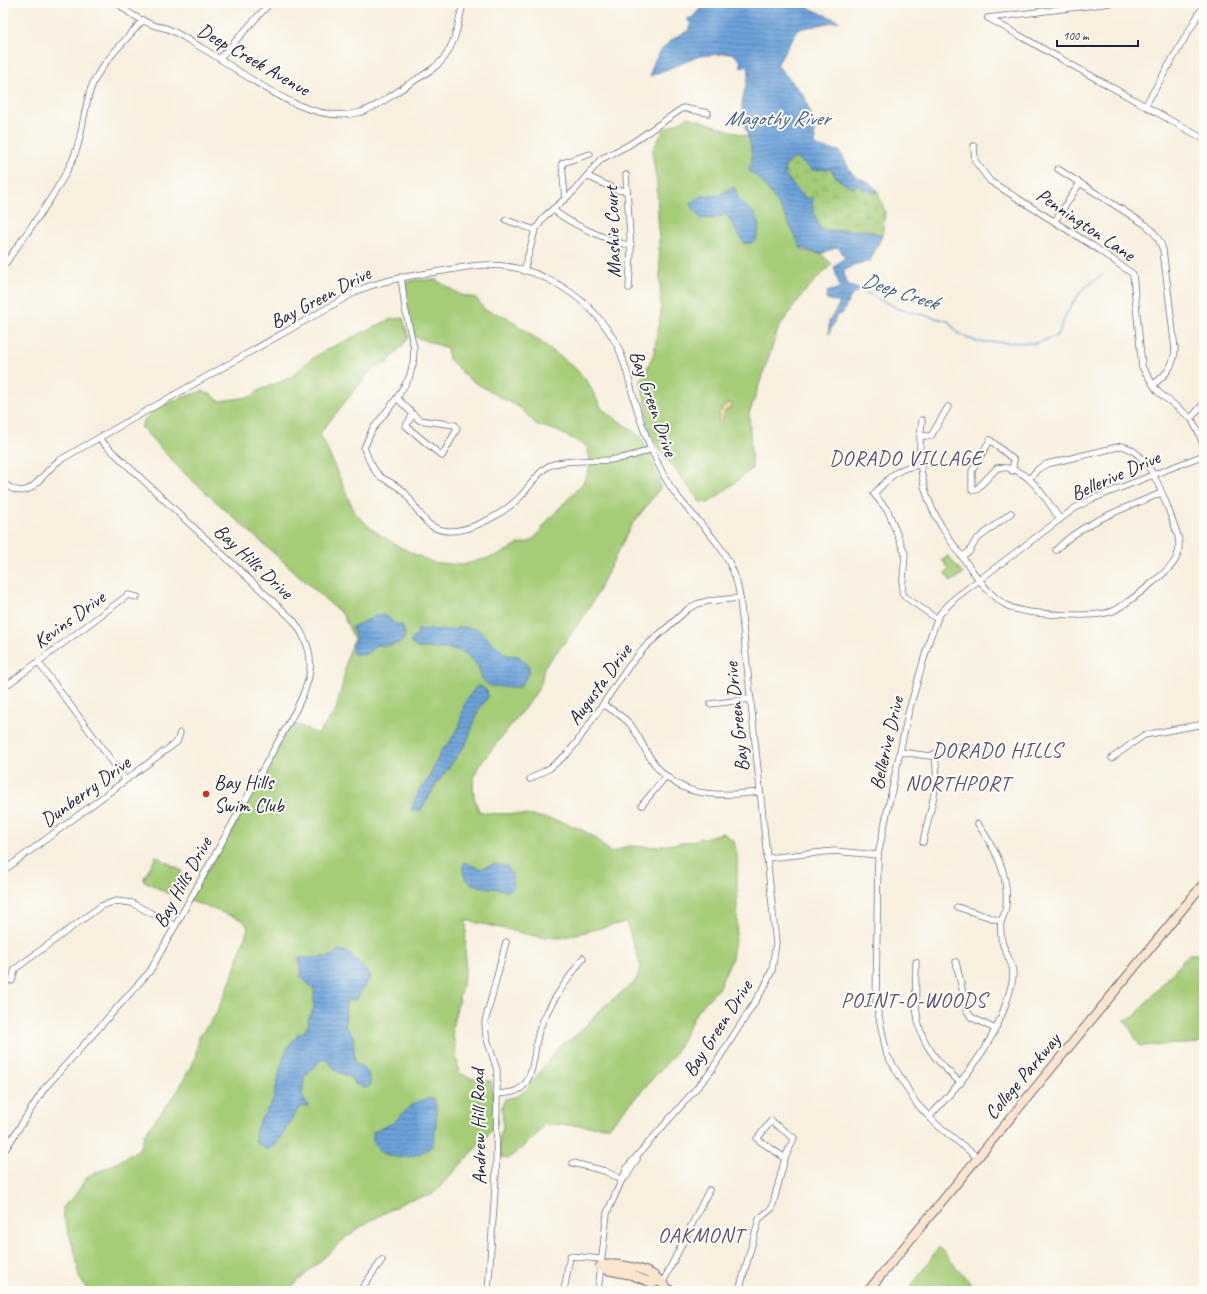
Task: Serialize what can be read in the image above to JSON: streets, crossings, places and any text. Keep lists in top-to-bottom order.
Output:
{
  "streets": {
    "main road": ["College Parkway"],
    "street": [
      "Deep Creek Avenue",
      "Pennington Lane",
      "Mashie Court",
      "Bay Green Drive",
      "Bellerive Drive",
      "Bay Hills Drive",
      "Kevins Drive",
      "Augusta Drive",
      "Dunberry Drive",
      "Andrew Hill Road"
    ]
  },
  "crossings": [
    ["Bay Green Drive", "Bay Hills Drive"],
    ["Bay Green Drive", "Augusta Drive"],
    ["Bellerive Drive", "College Parkway"]
  ],
  "districts": [
    "DORADO VILLAGE",
    "DORADO HILLS",
    "NORTHPORT",
    "POINT-O-WOODS",
    "OAKMONT"
  ],
  "water": ["Magothy River", "Deep Creek"],
  "places": ["Bay Hills Swim Club"],
  "scale_bar": "100 m"
}
